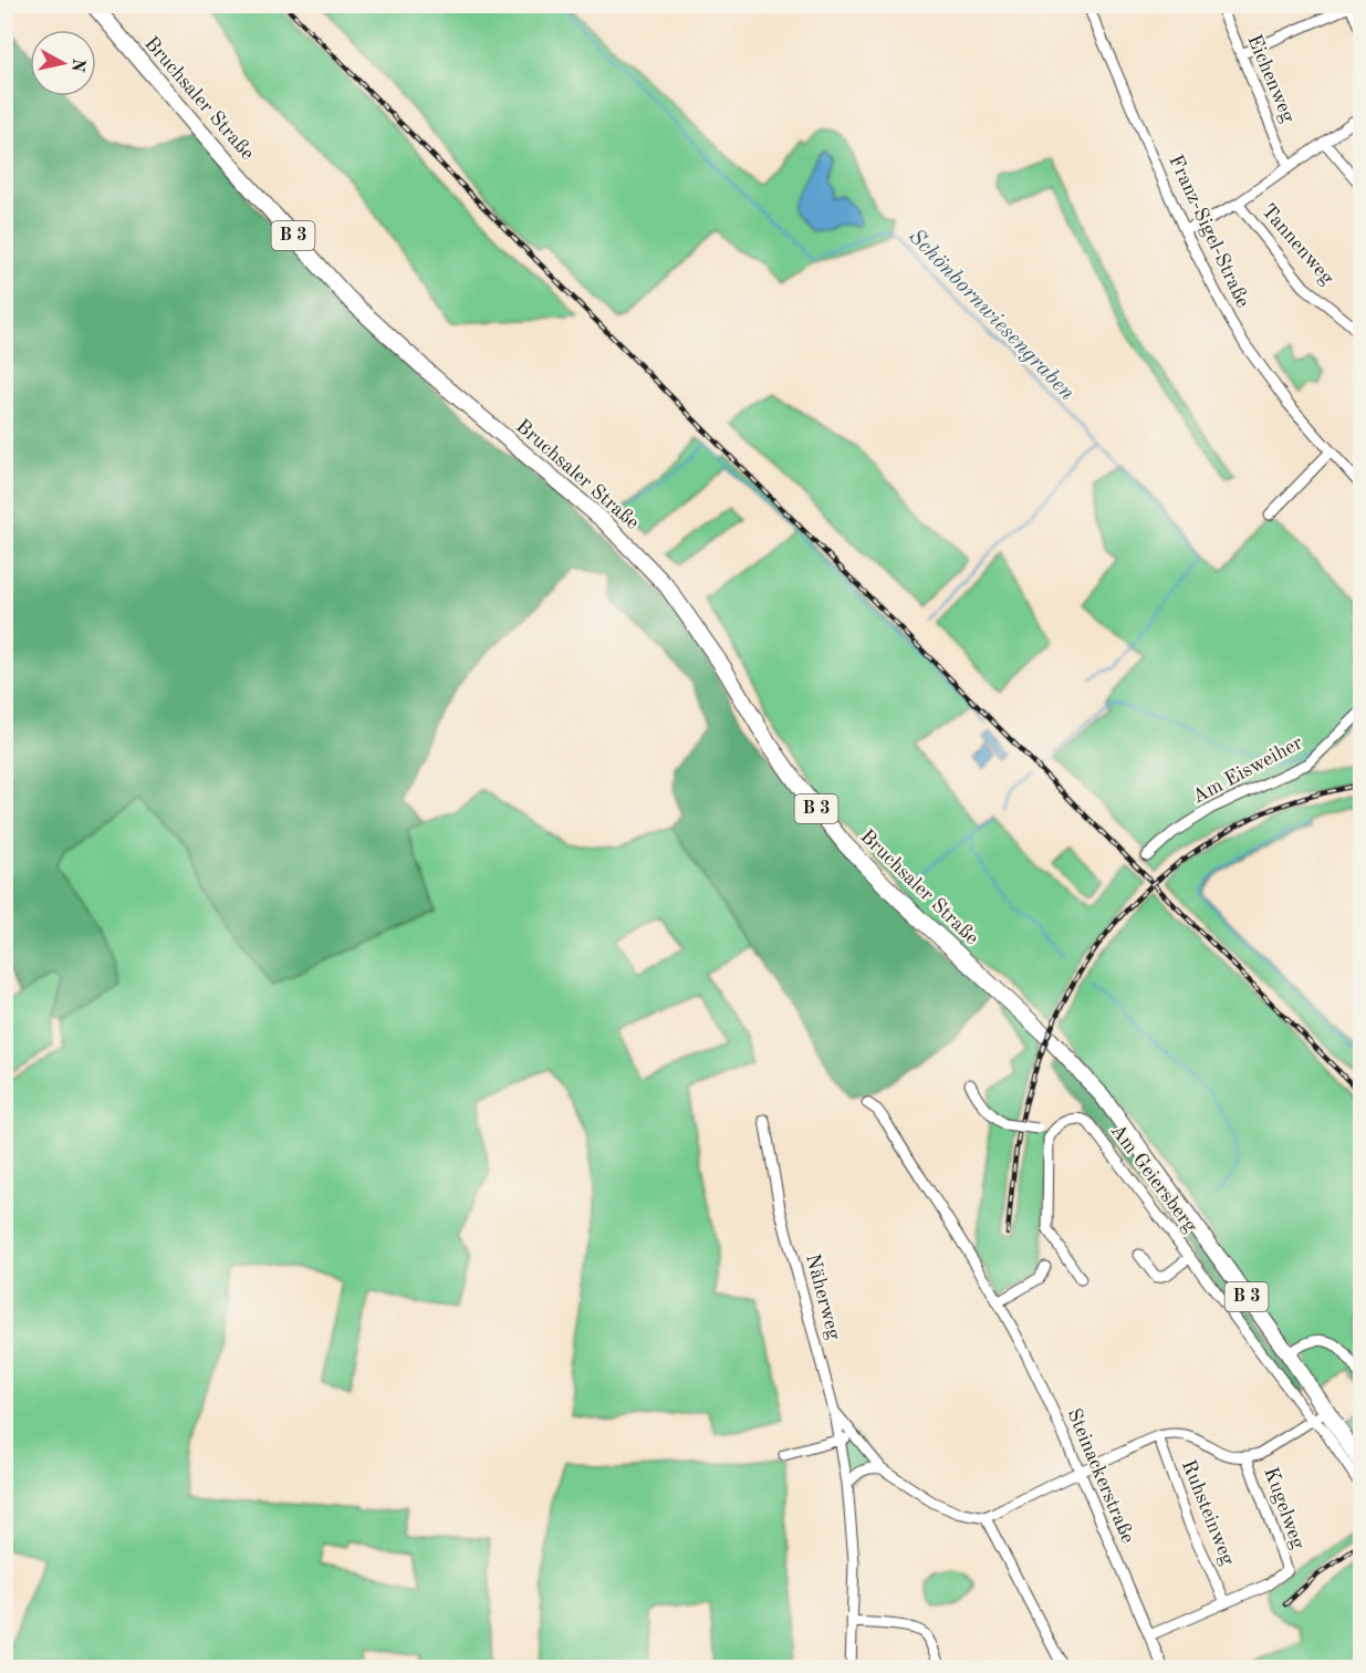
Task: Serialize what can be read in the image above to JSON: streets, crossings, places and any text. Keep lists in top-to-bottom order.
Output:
{
  "streets": {
    "main road": ["Bruchsaler Straße", "B 3"],
    "street": [
      "Eichenweg",
      "Franz-Sigel-Straße",
      "Tannenweg",
      "Am Eisweiher",
      "Am Geiersberg",
      "Näherweg",
      "Steinackerstraße",
      "Kugelweg",
      "Ruhsteinweg"
    ]
  },
  "crossings": [
    ["Bruchsaler Straße", "B 3"],
    ["Kugelweg", "Ruhsteinweg"]
  ],
  "water": ["Schönbornwiesengraben"],
  "north": "right"
}
